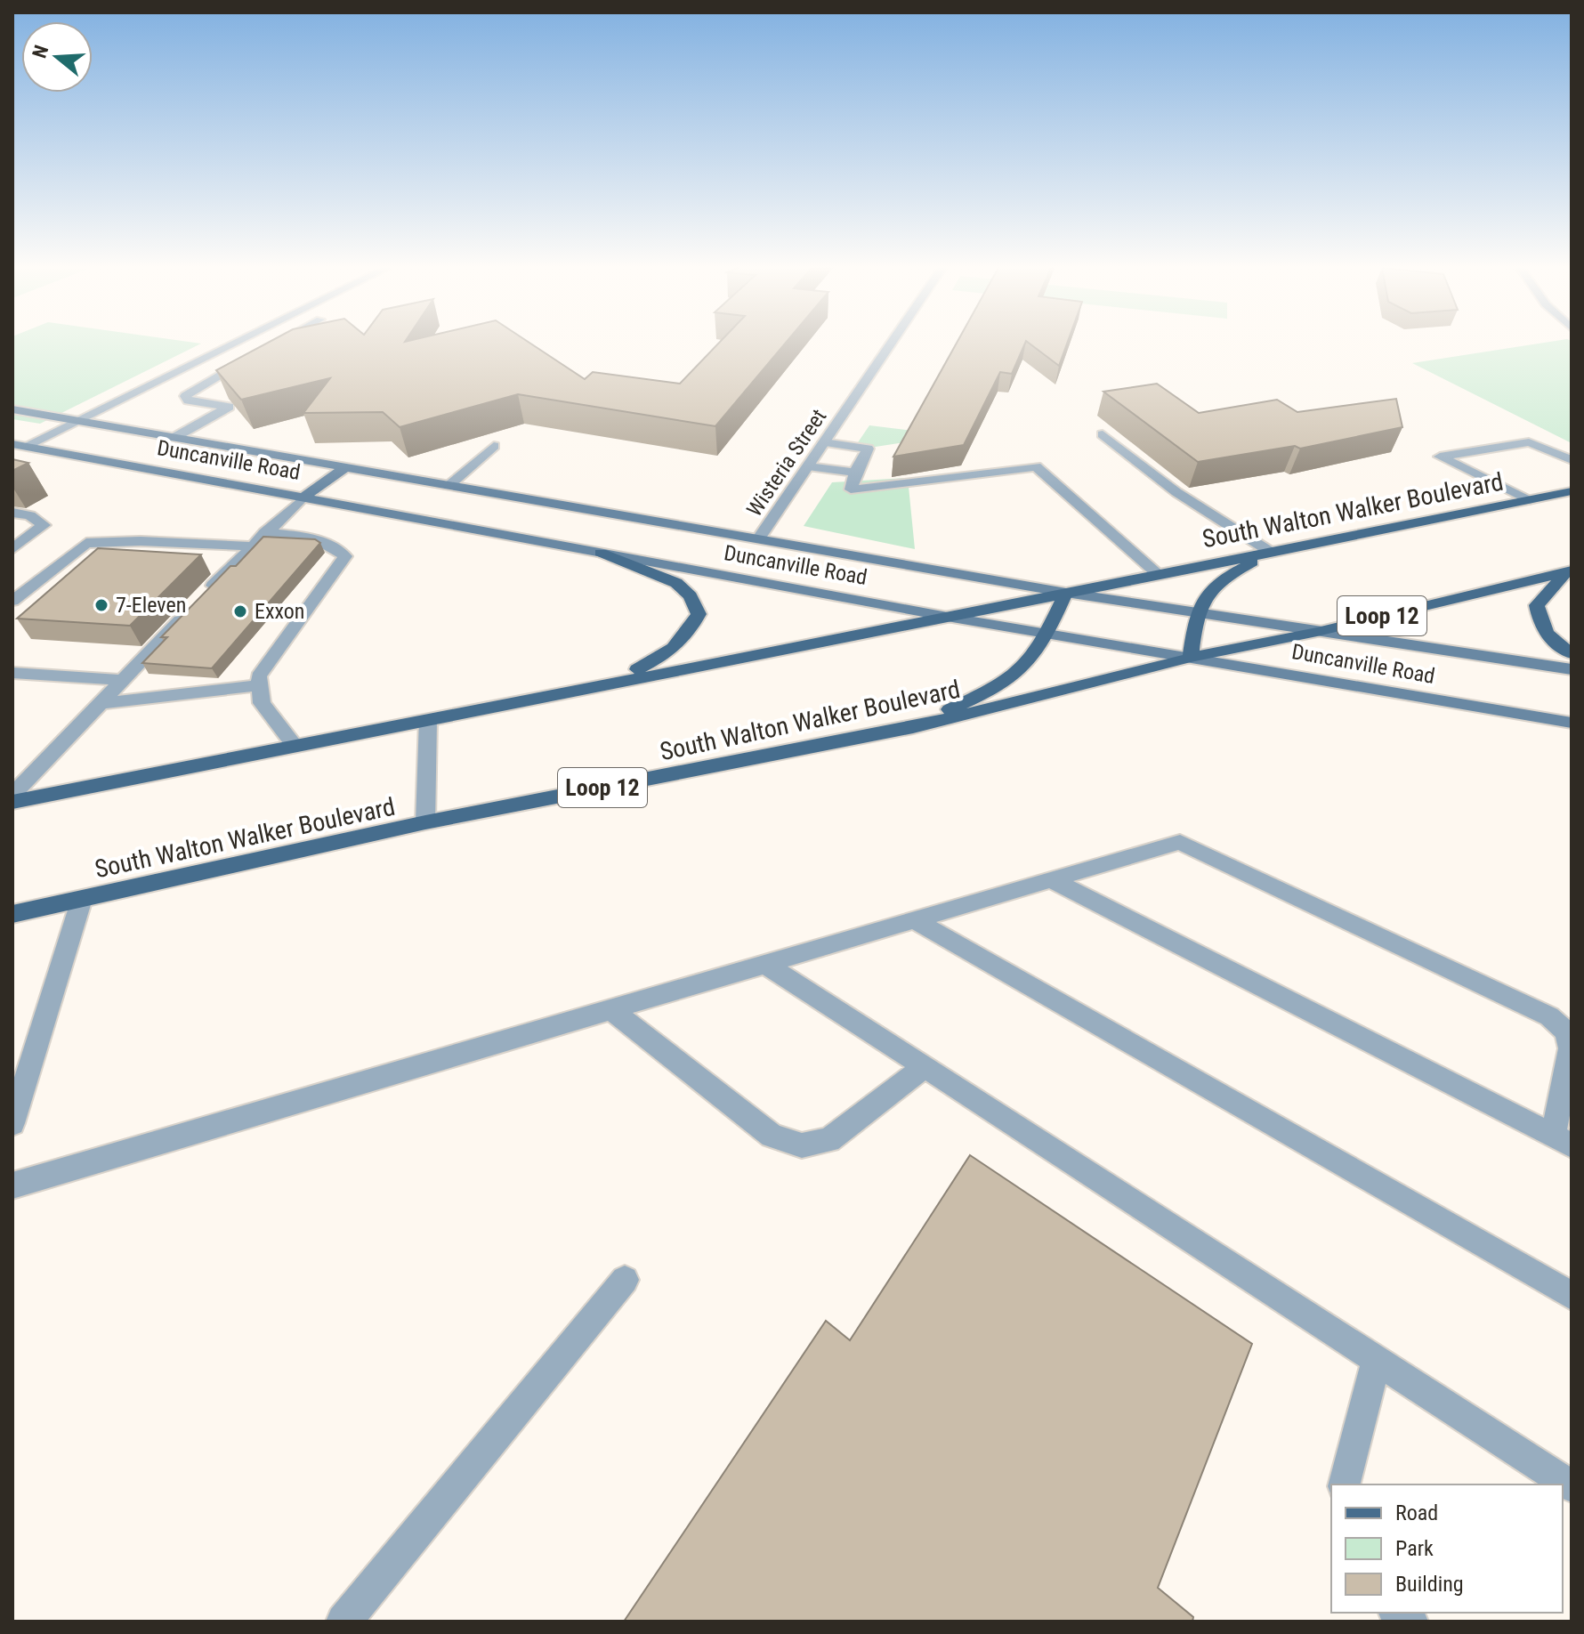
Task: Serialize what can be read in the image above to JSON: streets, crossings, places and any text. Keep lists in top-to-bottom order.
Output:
{
  "streets": {
    "main road": ["Duncanville Road", "South Walton Walker Boulevard", "Loop 12"],
    "street": ["Wisteria Street"]
  },
  "crossings": [
    ["Duncanville Road", "Wisteria Street"],
    ["Duncanville Road", "South Walton Walker Boulevard"]
  ],
  "places": ["7-Eleven", "Exxon"],
  "legend": ["Road", "Park", "Building"],
  "north": "left"
}
